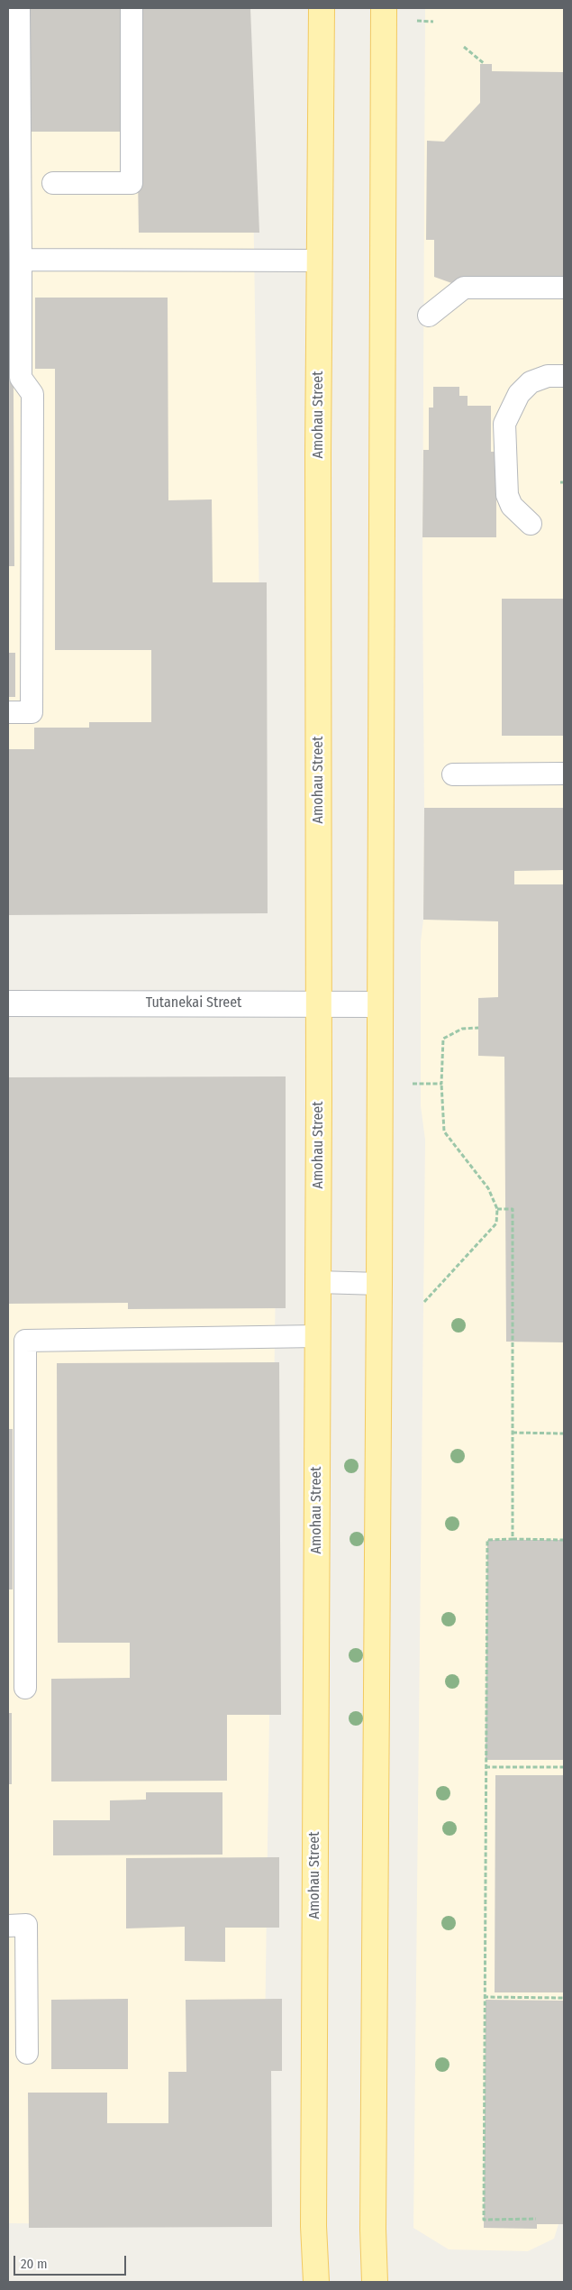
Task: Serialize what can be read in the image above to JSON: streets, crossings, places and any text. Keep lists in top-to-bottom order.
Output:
{
  "streets": {
    "main road": ["Amohau Street"],
    "street": ["Tutanekai Street"]
  },
  "crossings": [
    ["Amohau Street", "Tutanekai Street"]
  ],
  "scale_bar": "20 m"
}
